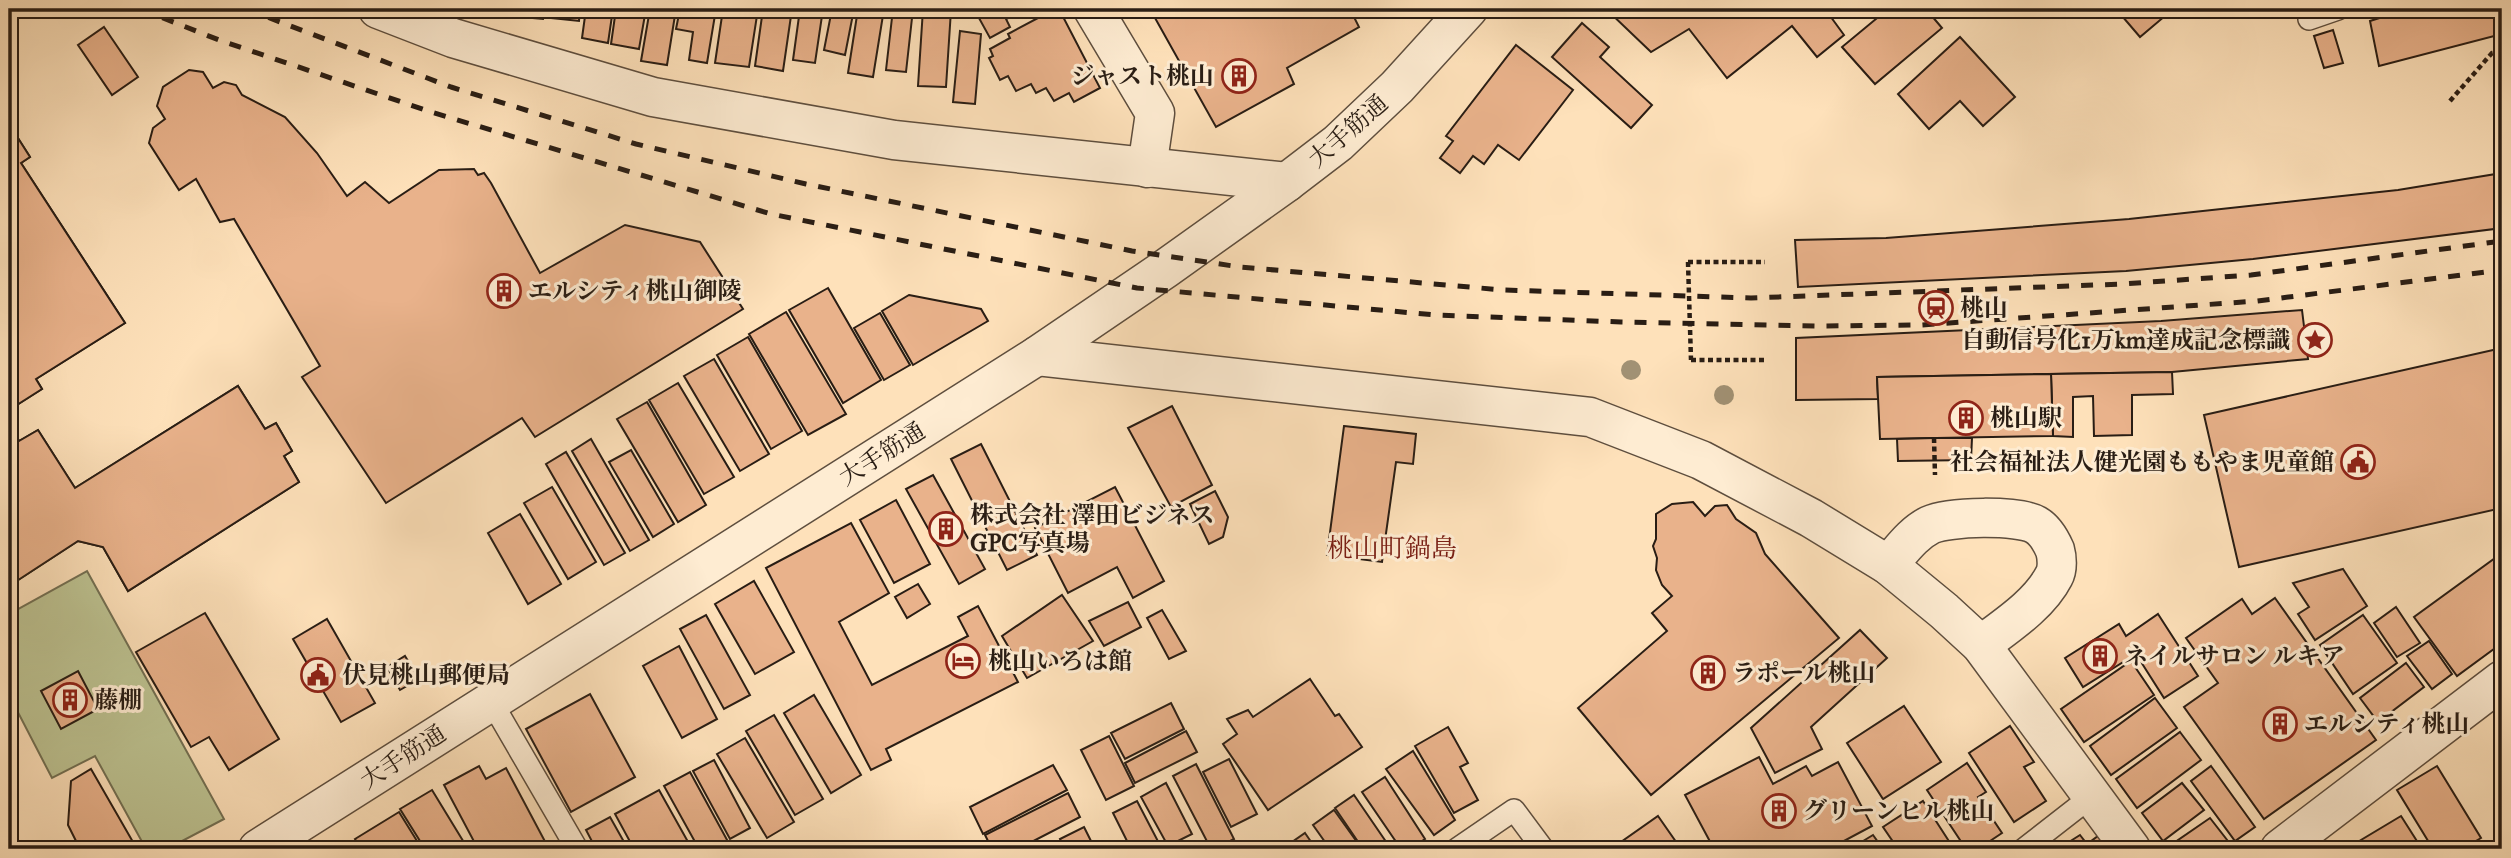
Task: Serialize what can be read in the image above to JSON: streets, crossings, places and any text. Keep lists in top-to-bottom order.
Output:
{
  "streets": {
    "street": ["大手筋通"]
  },
  "districts": ["桃山町鍋島"],
  "places": {
    "building": [
      "ジャスト桃山",
      "エルシティ桃山御陵",
      "桃山駅",
      "株式会社 澤田ビジネス GPC写真場",
      "ネイルサロン ルキア",
      "ラポール桃山",
      "藤棚",
      "エルシティ桃山",
      "グリーンヒル桃山"
    ],
    "station": ["桃山"],
    "place": ["自動信号化1万km達成記念標識"],
    "public building": ["社会福祉法人健光園ももやま児童館", "伏見桃山郵便局"],
    "hotel": ["桃山いろは館"]
  }
}
